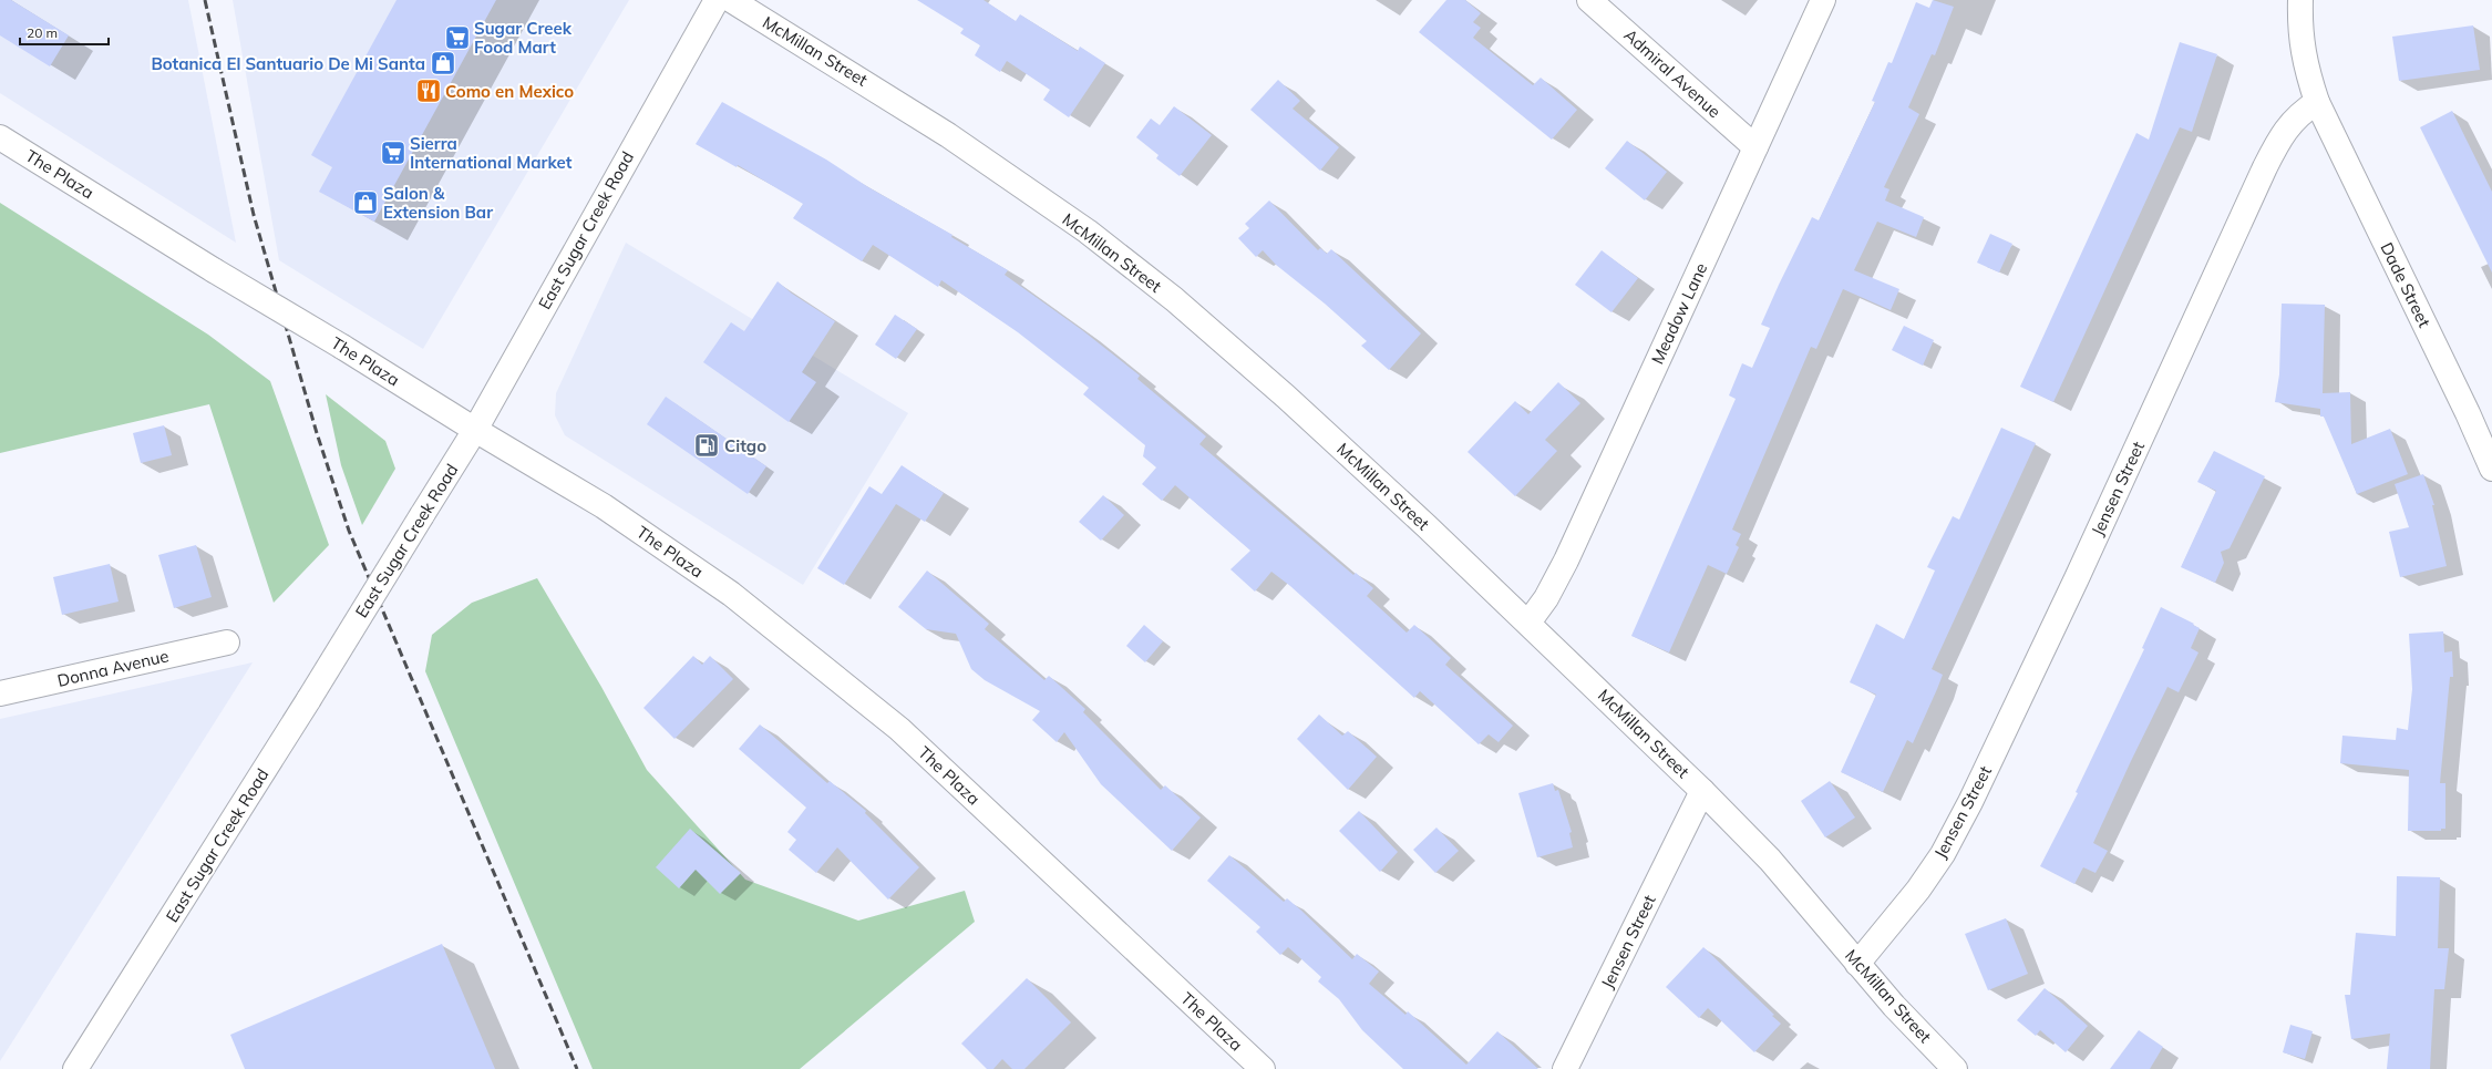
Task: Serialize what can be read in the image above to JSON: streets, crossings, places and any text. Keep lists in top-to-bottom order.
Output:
{
  "streets": {
    "street": [
      "McMillan Street",
      "Admiral Avenue",
      "The Plaza",
      "East Sugar Creek Road",
      "Dade Street",
      "Meadow Lane",
      "Jensen Street",
      "Donna Avenue"
    ]
  },
  "crossings": [
    ["McMillan Street", "Meadow Lane"],
    ["McMillan Street", "Jensen Street"],
    ["Admiral Avenue", "Meadow Lane"],
    ["The Plaza", "East Sugar Creek Road"],
    ["Dade Street", "Jensen Street"]
  ],
  "places": {
    "supermarket": ["Sugar Creek Food Mart", "Sierra International Market"],
    "shop": ["Botanica El Santuario De Mi Santa", "Salon & Extension Bar"],
    "restaurant": ["Como en Mexico"],
    "fuel station": ["Citgo"]
  },
  "scale_bar": "20 m"
}
